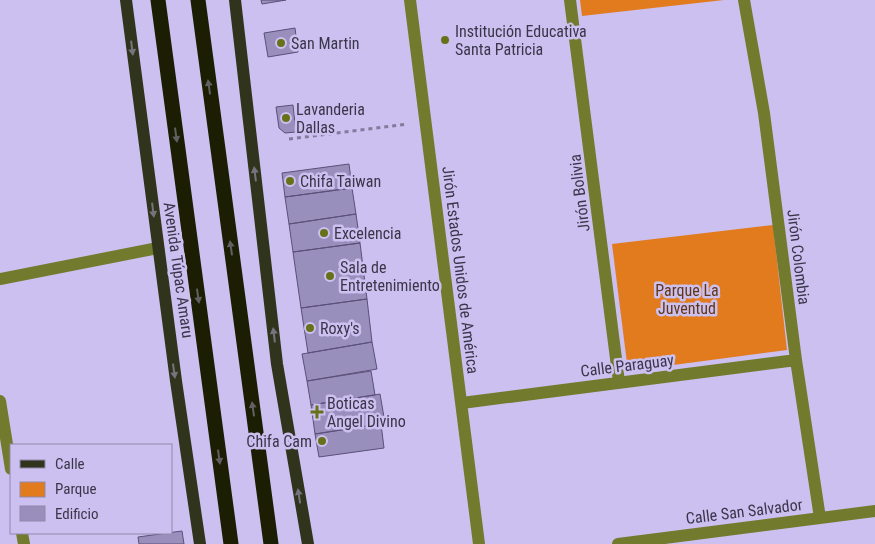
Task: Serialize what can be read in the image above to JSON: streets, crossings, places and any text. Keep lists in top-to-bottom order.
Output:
{
  "streets": {
    "highway": ["Avenida Túpac Amaru"],
    "street": [
      "Jirón Bolivia",
      "Jirón Colombia",
      "Jirón Estados Unidos de América",
      "Calle Paraguay",
      "Calle San Salvador"
    ]
  },
  "crossings": [
    ["Jirón Bolivia", "Calle Paraguay"],
    ["Jirón Colombia", "Calle Paraguay"],
    ["Jirón Colombia", "Calle San Salvador"],
    ["Jirón Estados Unidos de América", "Calle Paraguay"]
  ],
  "parks": ["Parque La Juventud"],
  "places": {
    "other": [
      "Institución Educativa Santa Patricia",
      "San Martin",
      "Lavanderia Dallas",
      "Chifa Taiwan",
      "Excelencia",
      "Sala de Entretenimiento",
      "Roxy's",
      "Chifa Cam"
    ],
    "health": ["Boticas Angel Divino"]
  },
  "legend": ["Calle", "Parque", "Edificio"]
}
